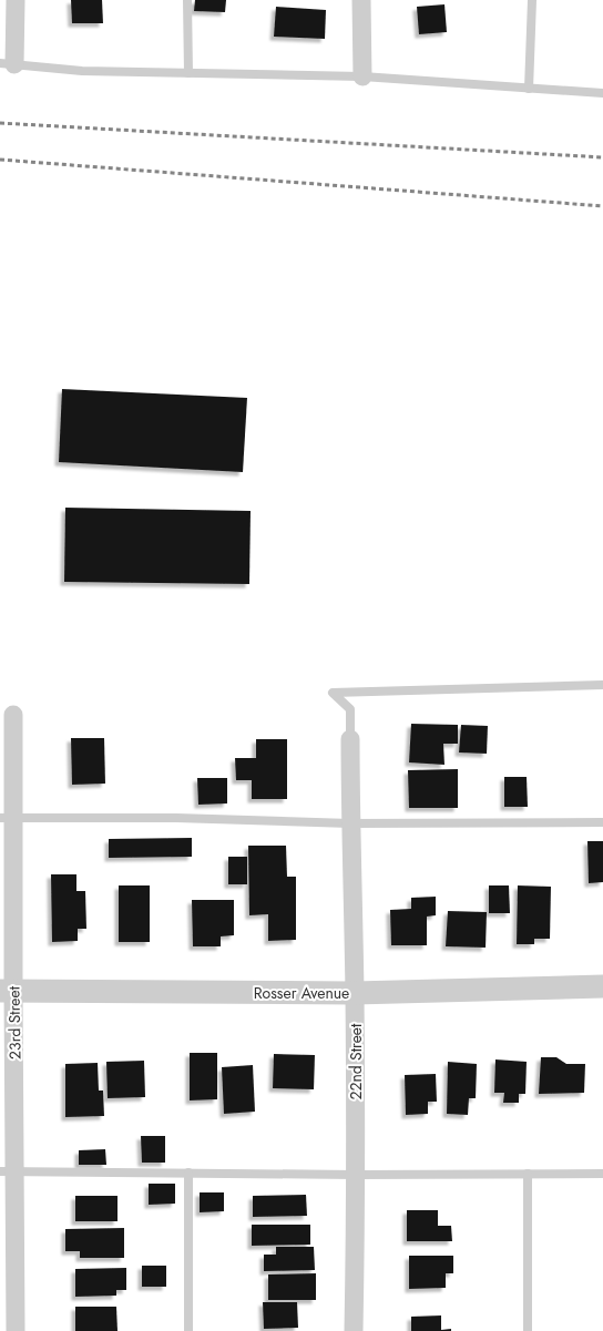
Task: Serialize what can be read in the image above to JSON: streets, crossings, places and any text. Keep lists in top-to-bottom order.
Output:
{
  "streets": {
    "street": ["Rosser Avenue", "23rd Street", "22nd Street"]
  },
  "crossings": [
    ["Rosser Avenue", "23rd Street"],
    ["Rosser Avenue", "22nd Street"]
  ]
}
